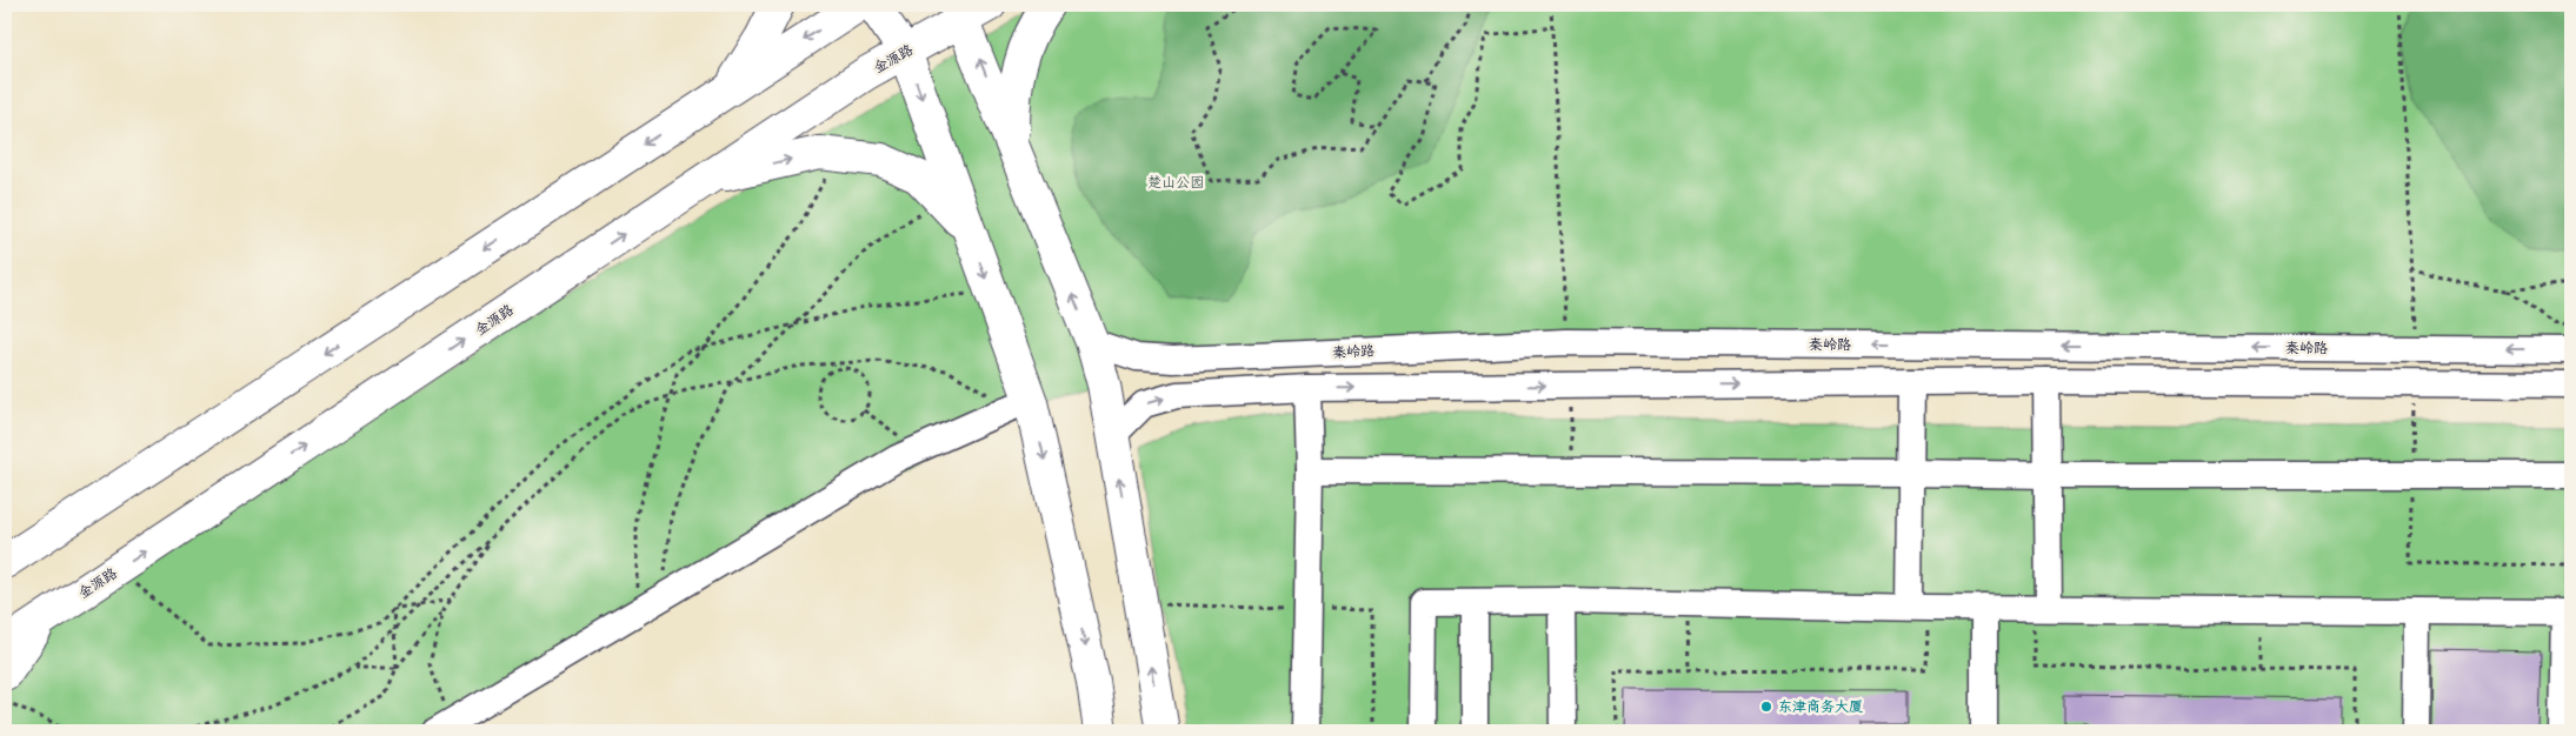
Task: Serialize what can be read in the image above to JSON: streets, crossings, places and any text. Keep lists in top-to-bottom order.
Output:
{
  "streets": {
    "main road": ["金源路"],
    "street": ["秦岭路"]
  },
  "parks": ["楚山公园"],
  "places": ["东津商务大厦"]
}
